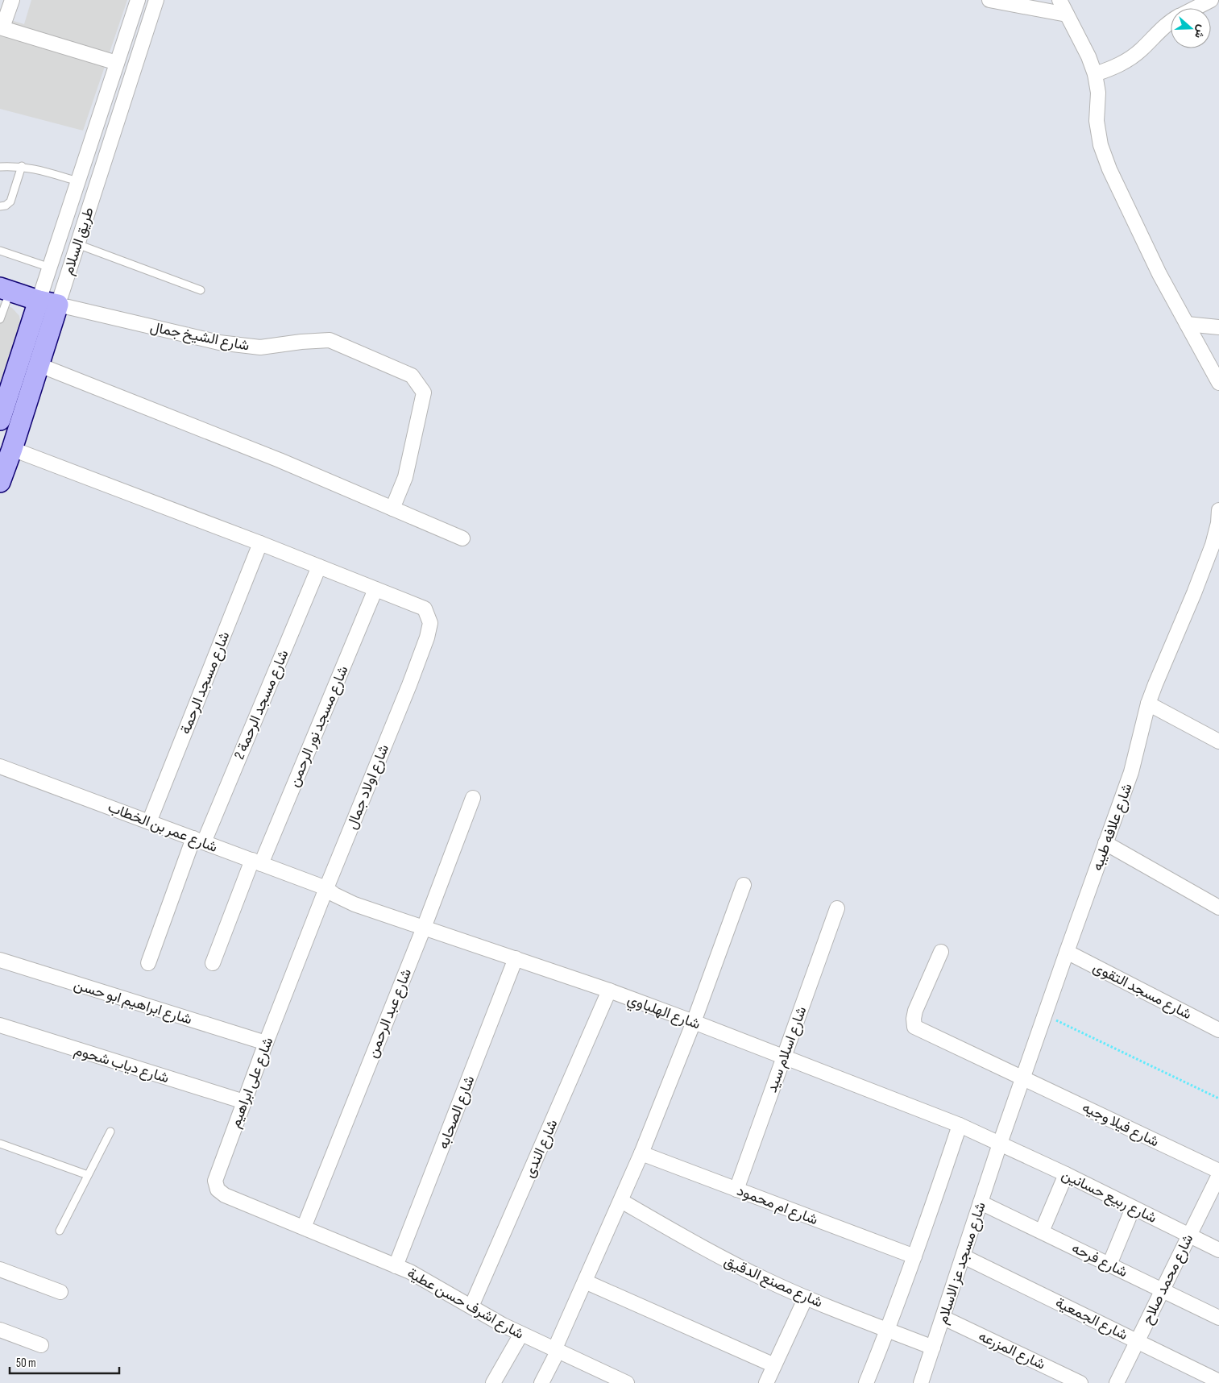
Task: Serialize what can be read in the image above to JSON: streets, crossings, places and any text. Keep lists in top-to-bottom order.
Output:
{
  "streets": {
    "main road": ["طريق السلام"],
    "street": [
      "شارع الشيخ جمال",
      "شارع مسجد الرحمة",
      "شارع مسجد الرحمة 2",
      "شارع مسجد نور الرحمن",
      "شارع اولاد جمال",
      "شارع عمر بن الخطاب",
      "شارع علافه طيبه",
      "شارع مسجد التقوى",
      "شارع ابراهيم ابو حسن",
      "شارع الهلباوي",
      "شارع عبد الرحمن",
      "شارع اسلام سيد",
      "شارع دياب شحوم",
      "شارع على ابراهيم",
      "شارع الصحابه",
      "شارع فيلا وجيه",
      "شارع الندى",
      "شارع ربيع حسانين",
      "شارع ام محمود",
      "شارع فرحه",
      "شارع مسجد عز الاسلام",
      "شارع محمد صلاح",
      "شارع مصنع الدقيق",
      "شارع اشرف حسن عطية",
      "شارع الجمعية",
      "شارع المزرعه"
    ]
  },
  "crossings": [
    ["طريق السلام", "شارع الشيخ جمال"],
    ["طريق السلام", "شارع اولاد جمال"],
    ["شارع مسجد الرحمة", "شارع اولاد جمال"],
    ["شارع مسجد الرحمة", "شارع عمر بن الخطاب"],
    ["شارع مسجد الرحمة 2", "شارع اولاد جمال"],
    ["شارع مسجد الرحمة 2", "شارع عمر بن الخطاب"],
    ["شارع مسجد نور الرحمن", "شارع اولاد جمال"],
    ["شارع مسجد نور الرحمن", "شارع عمر بن الخطاب"],
    ["شارع اولاد جمال", "شارع عمر بن الخطاب"],
    ["شارع اولاد جمال", "شارع الهلباوي"],
    ["شارع اولاد جمال", "شارع على ابراهيم"],
    ["شارع عمر بن الخطاب", "شارع الهلباوي"],
    ["شارع عمر بن الخطاب", "شارع على ابراهيم"],
    ["شارع علافه طيبه", "شارع مسجد التقوى"],
    ["شارع علافه طيبه", "شارع الهلباوي"],
    ["شارع علافه طيبه", "شارع فيلا وجيه"],
    ["شارع علافه طيبه", "شارع ربيع حسانين"],
    ["شارع علافه طيبه", "شارع مسجد عز الاسلام"],
    ["شارع ابراهيم ابو حسن", "شارع على ابراهيم"],
    ["شارع الهلباوي", "شارع عبد الرحمن"],
    ["شارع الهلباوي", "شارع اسلام سيد"],
    ["شارع الهلباوي", "شارع على ابراهيم"],
    ["شارع الهلباوي", "شارع الصحابه"],
    ["شارع الهلباوي", "شارع الندى"],
    ["شارع الهلباوي", "شارع ربيع حسانين"],
    ["شارع الهلباوي", "شارع مسجد عز الاسلام"],
    ["شارع عبد الرحمن", "شارع على ابراهيم"],
    ["شارع عبد الرحمن", "شارع اشرف حسن عطية"],
    ["شارع اسلام سيد", "شارع ام محمود"],
    ["شارع دياب شحوم", "شارع على ابراهيم"],
    ["شارع على ابراهيم", "شارع اشرف حسن عطية"],
    ["شارع الصحابه", "شارع اشرف حسن عطية"],
    ["شارع الندى", "شارع اشرف حسن عطية"],
    ["شارع ربيع حسانين", "شارع مسجد عز الاسلام"],
    ["شارع ربيع حسانين", "شارع محمد صلاح"],
    ["شارع فرحه", "شارع مسجد عز الاسلام"],
    ["شارع فرحه", "شارع محمد صلاح"],
    ["شارع مسجد عز الاسلام", "شارع مصنع الدقيق"],
    ["شارع مسجد عز الاسلام", "شارع الجمعية"],
    ["شارع مسجد عز الاسلام", "شارع المزرعه"],
    ["شارع محمد صلاح", "شارع الجمعية"]
  ],
  "scale_bar": "50 m",
  "north": "right"
}
